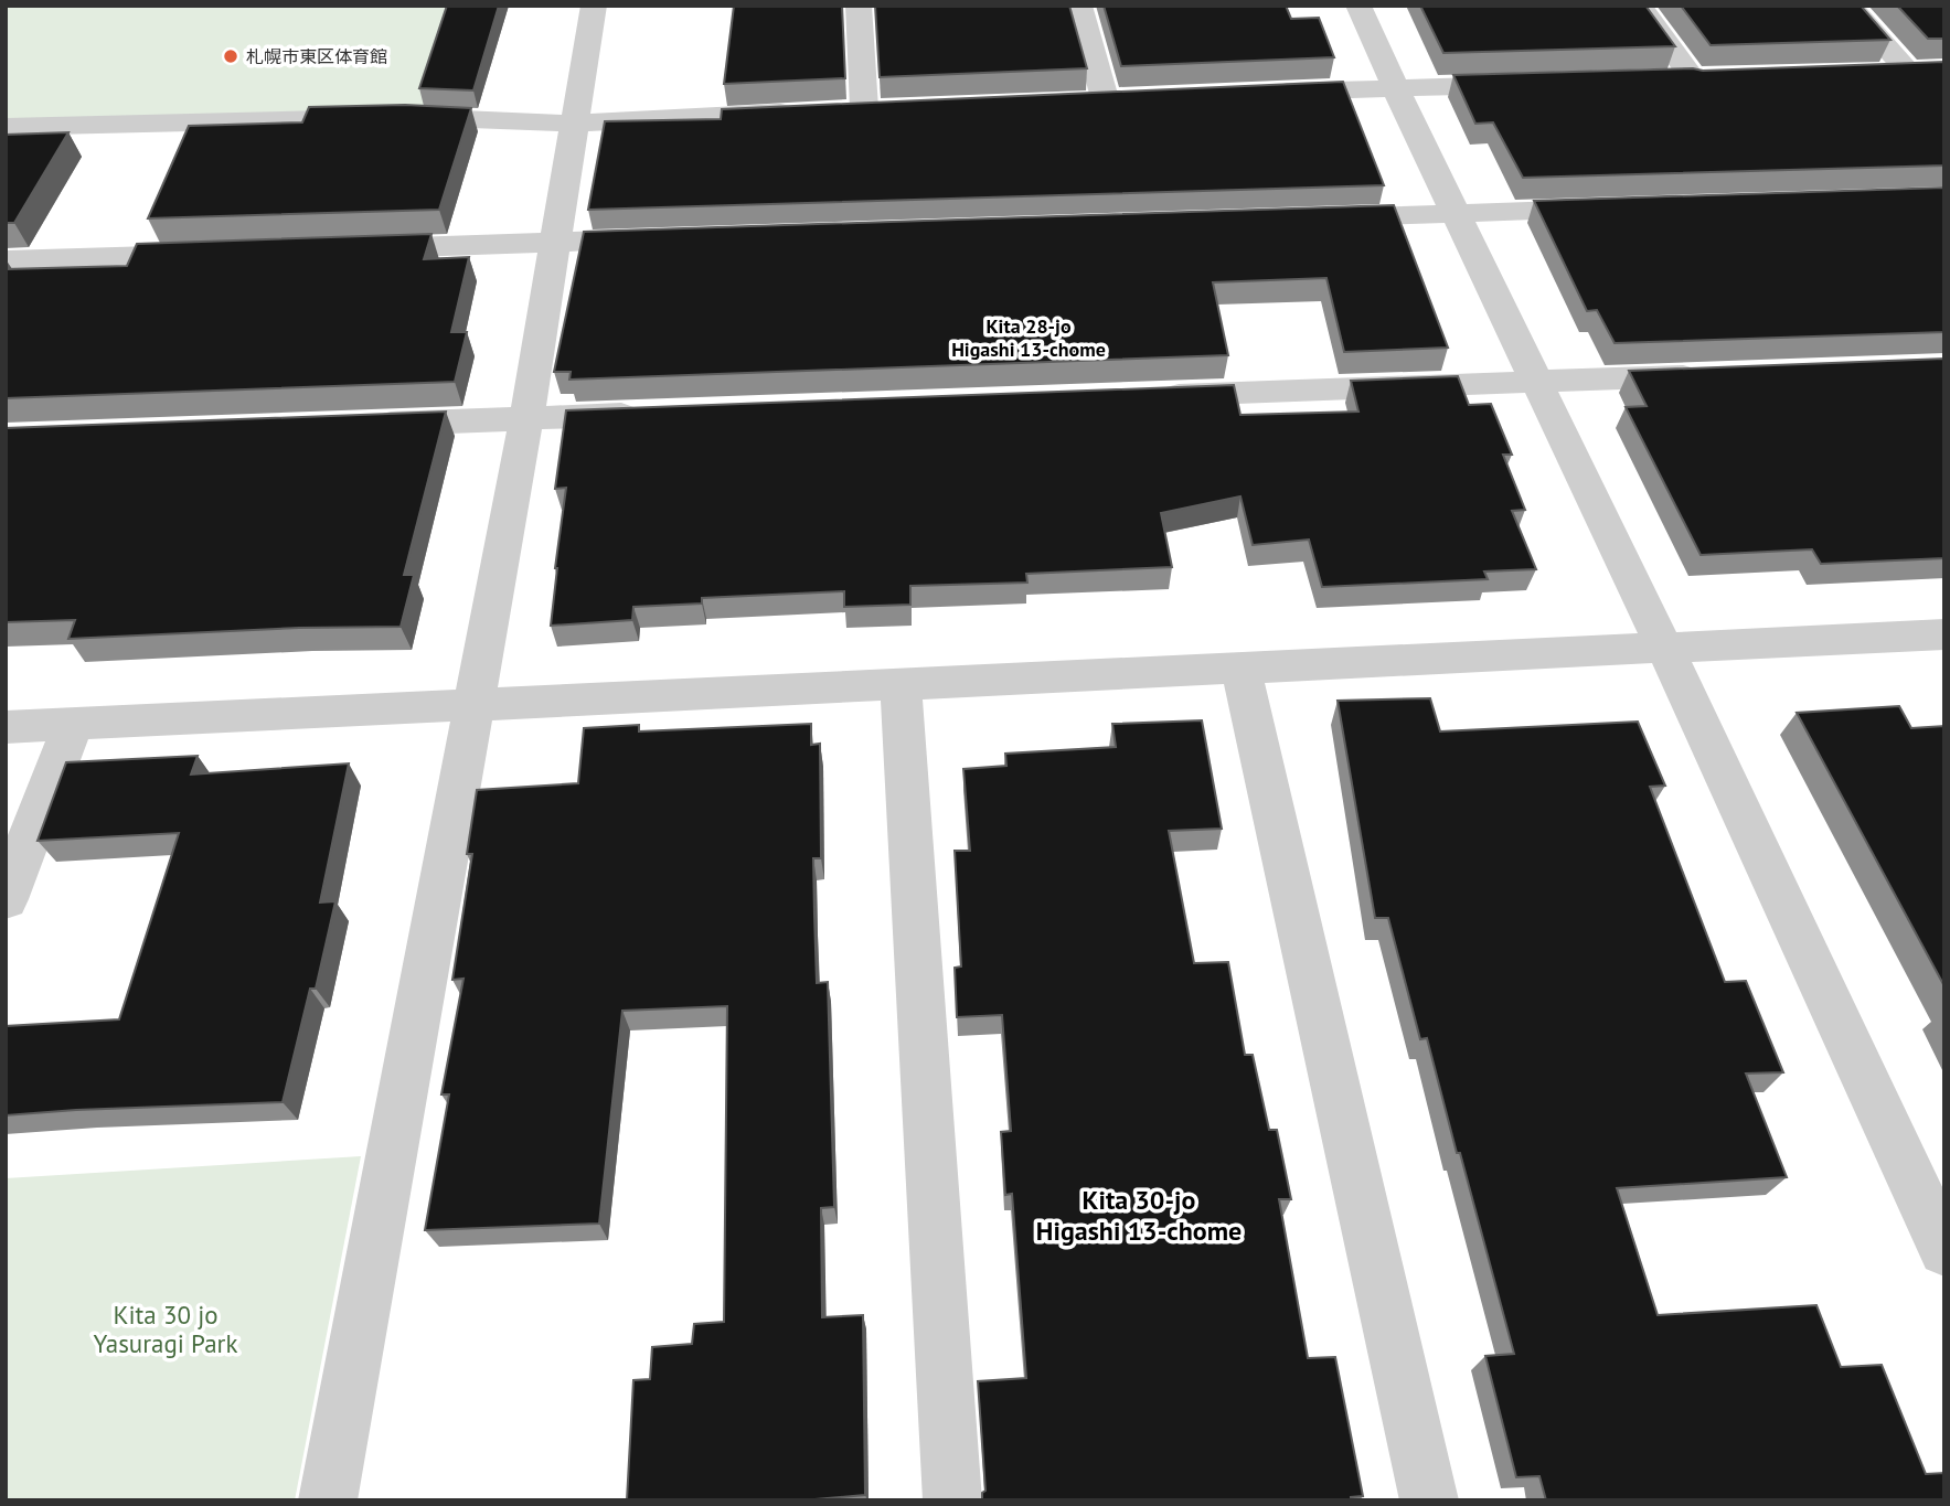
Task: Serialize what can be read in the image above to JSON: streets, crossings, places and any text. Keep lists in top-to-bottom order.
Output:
{
  "districts": ["Kita 28-jo Higashi 13-chome", "Kita 30-jo Higashi 13-chome"],
  "parks": ["Kita 30 jo Yasuragi Park"],
  "places": ["札幌市東区体育館"]
}
